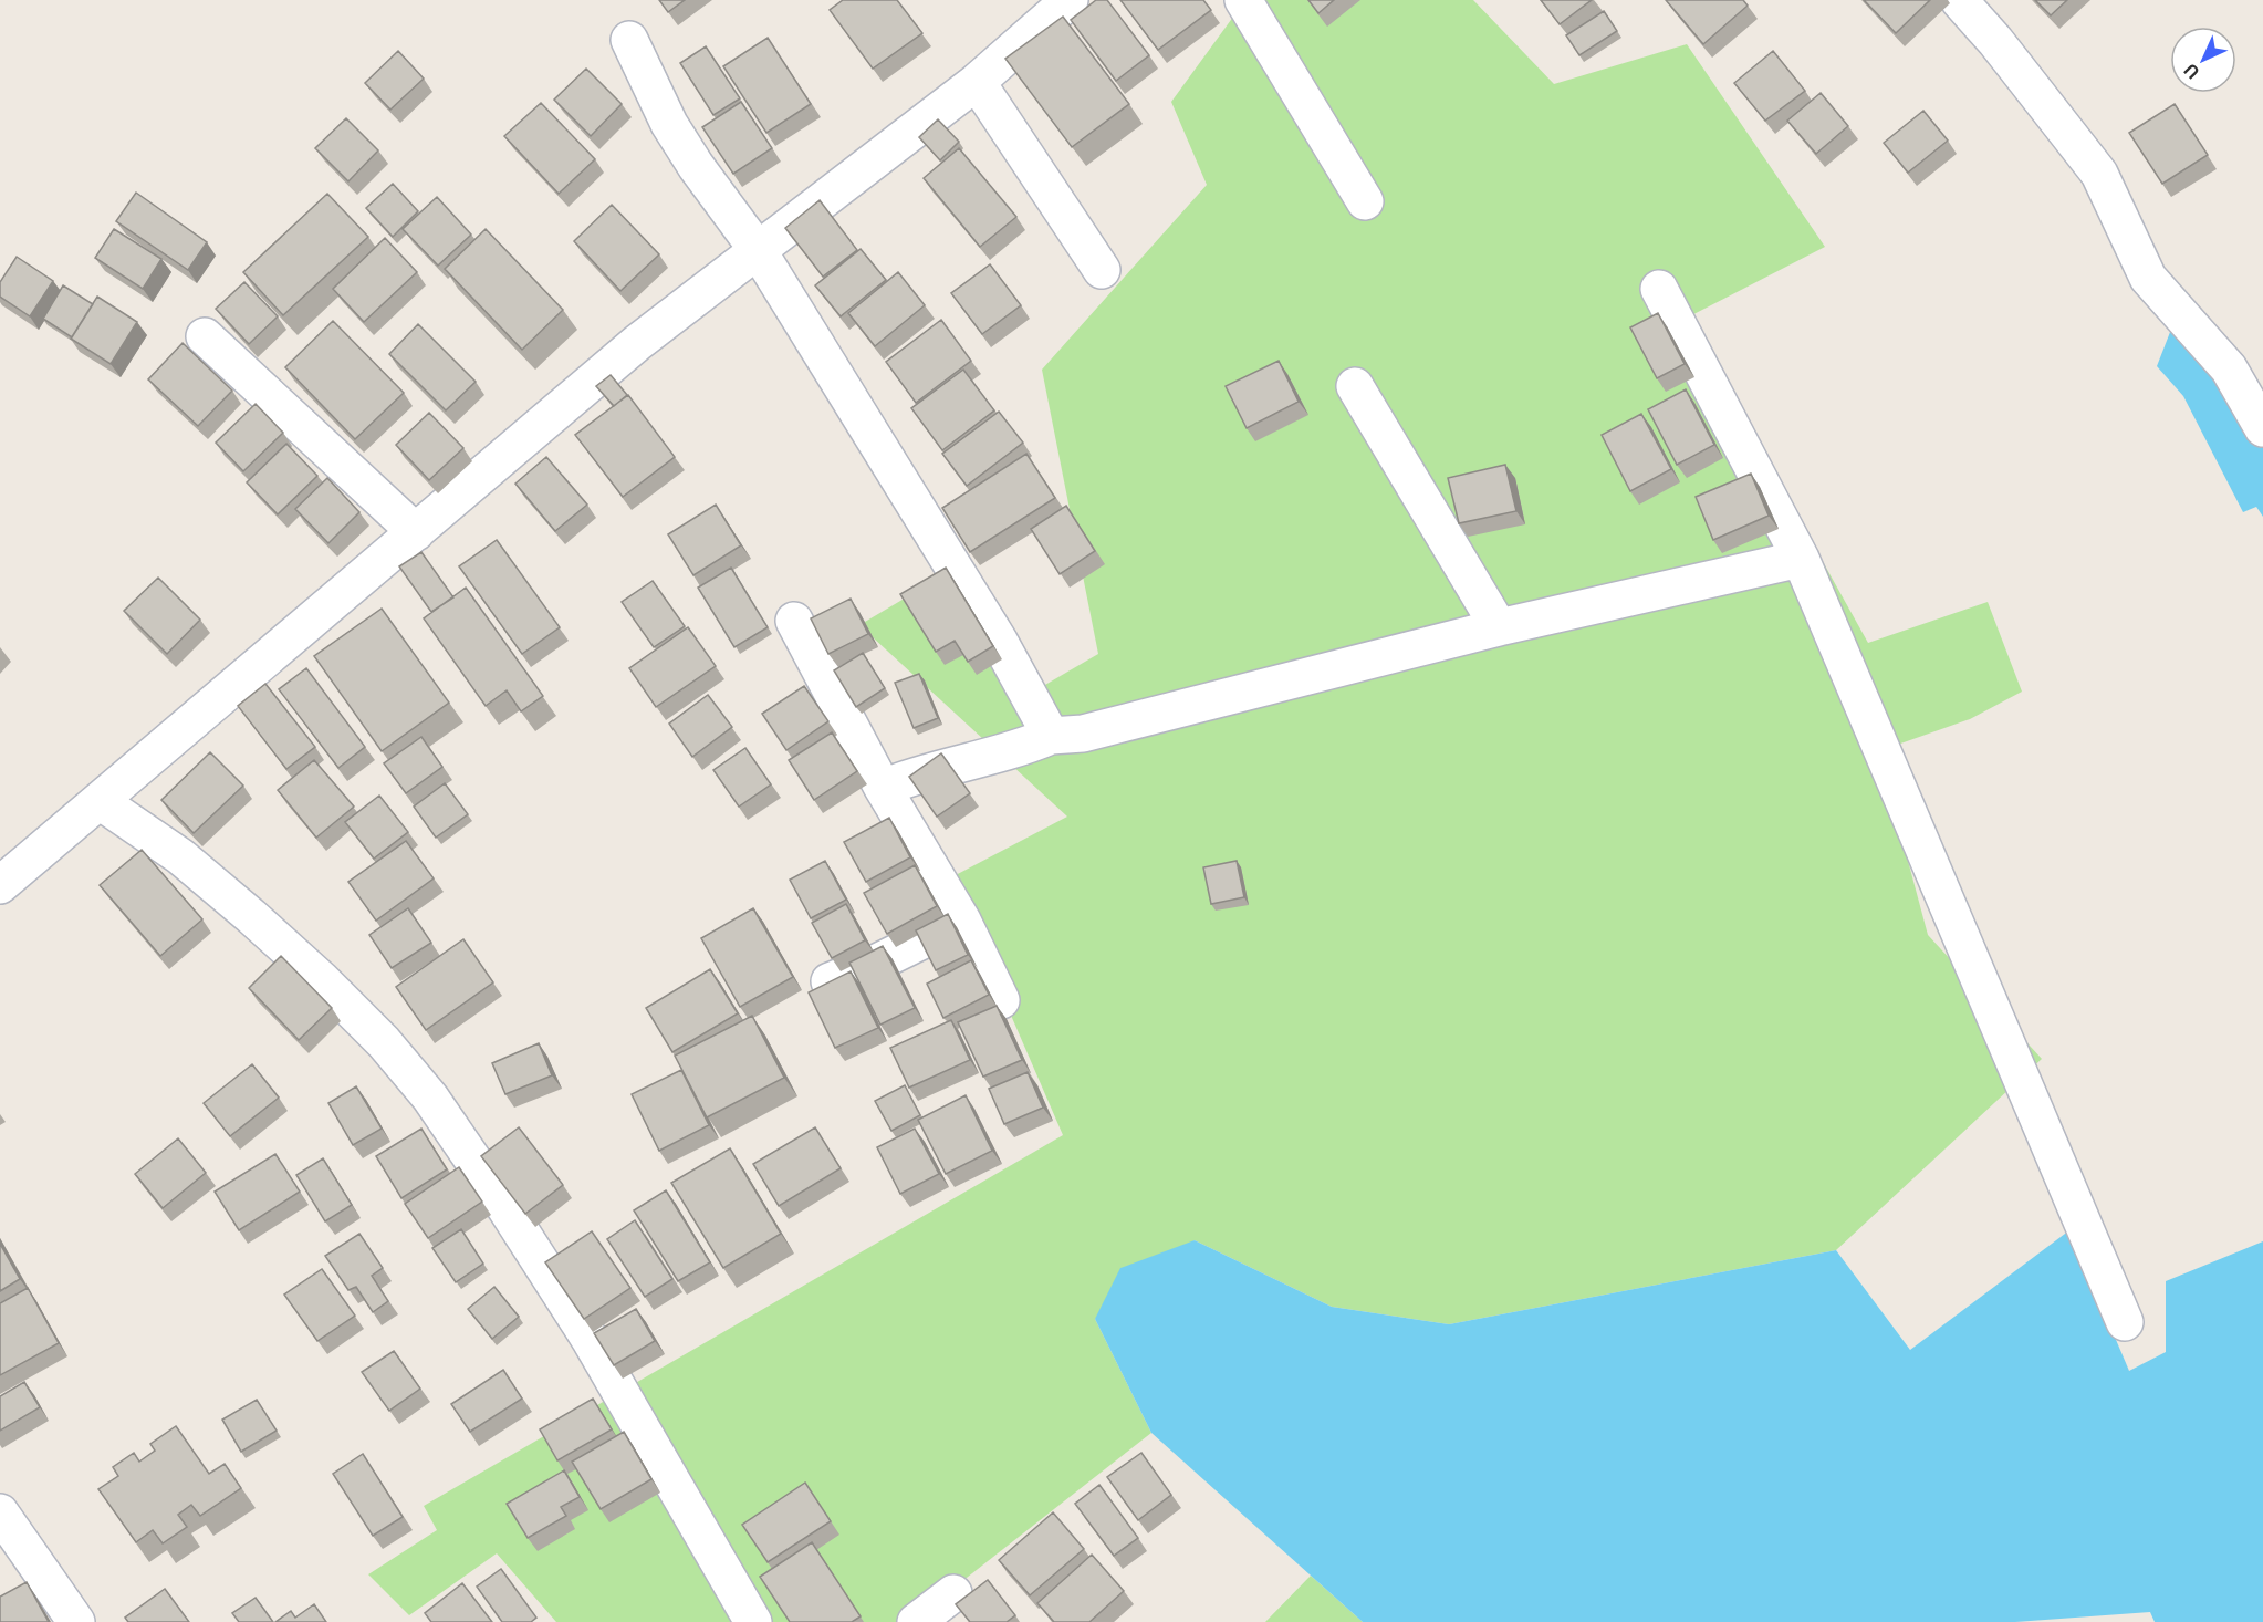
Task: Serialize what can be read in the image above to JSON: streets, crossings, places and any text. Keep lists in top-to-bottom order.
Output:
{
  "north": "bottom left"
}
